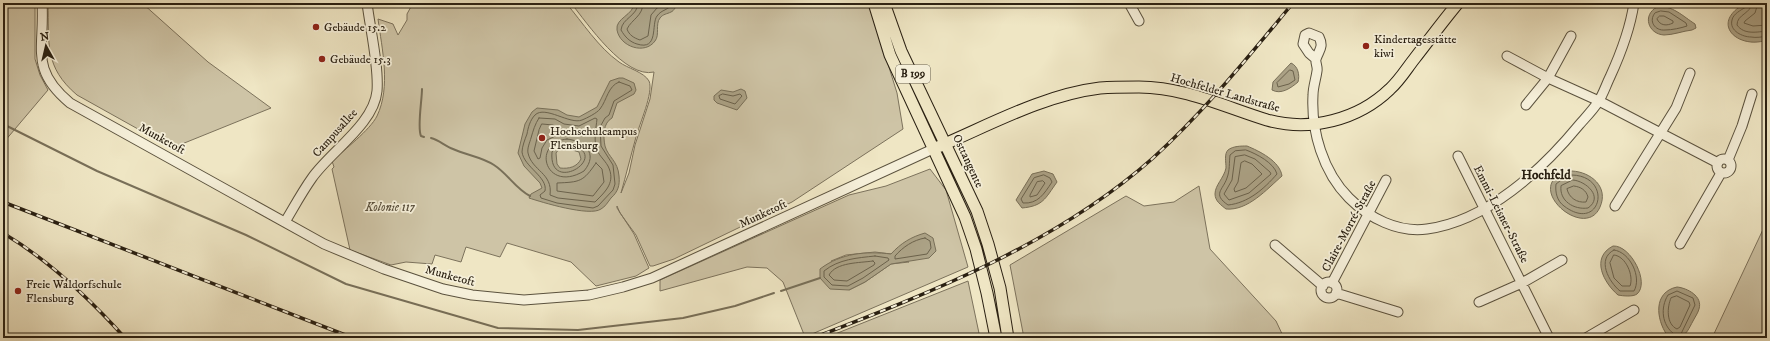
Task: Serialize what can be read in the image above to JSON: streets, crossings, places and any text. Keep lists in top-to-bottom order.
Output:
{
  "streets": {
    "main road": [
      "B 199",
      "Hochfelder Landstraße",
      "Munketoft",
      "Osttangente"
    ],
    "street": ["Campusallee", "Emmi-Leisner-Straße", "Claire-Morré-Straße"]
  },
  "crossings": [
    ["B 199", "Munketoft"],
    ["Hochfelder Landstraße", "Munketoft"],
    ["Hochfelder Landstraße", "Osttangente"],
    ["Campusallee", "Munketoft"],
    ["Munketoft", "Osttangente"]
  ],
  "districts": ["Hochfeld"],
  "parks": ["Kolonie 117"],
  "places": [
    "Gebäude 15.2",
    "Kindertagesstätte kiwi",
    "Gebäude 15.3",
    "Hochschulcampus Flensburg",
    "Freie Waldorfschule Flensburg"
  ],
  "north": "top"
}
